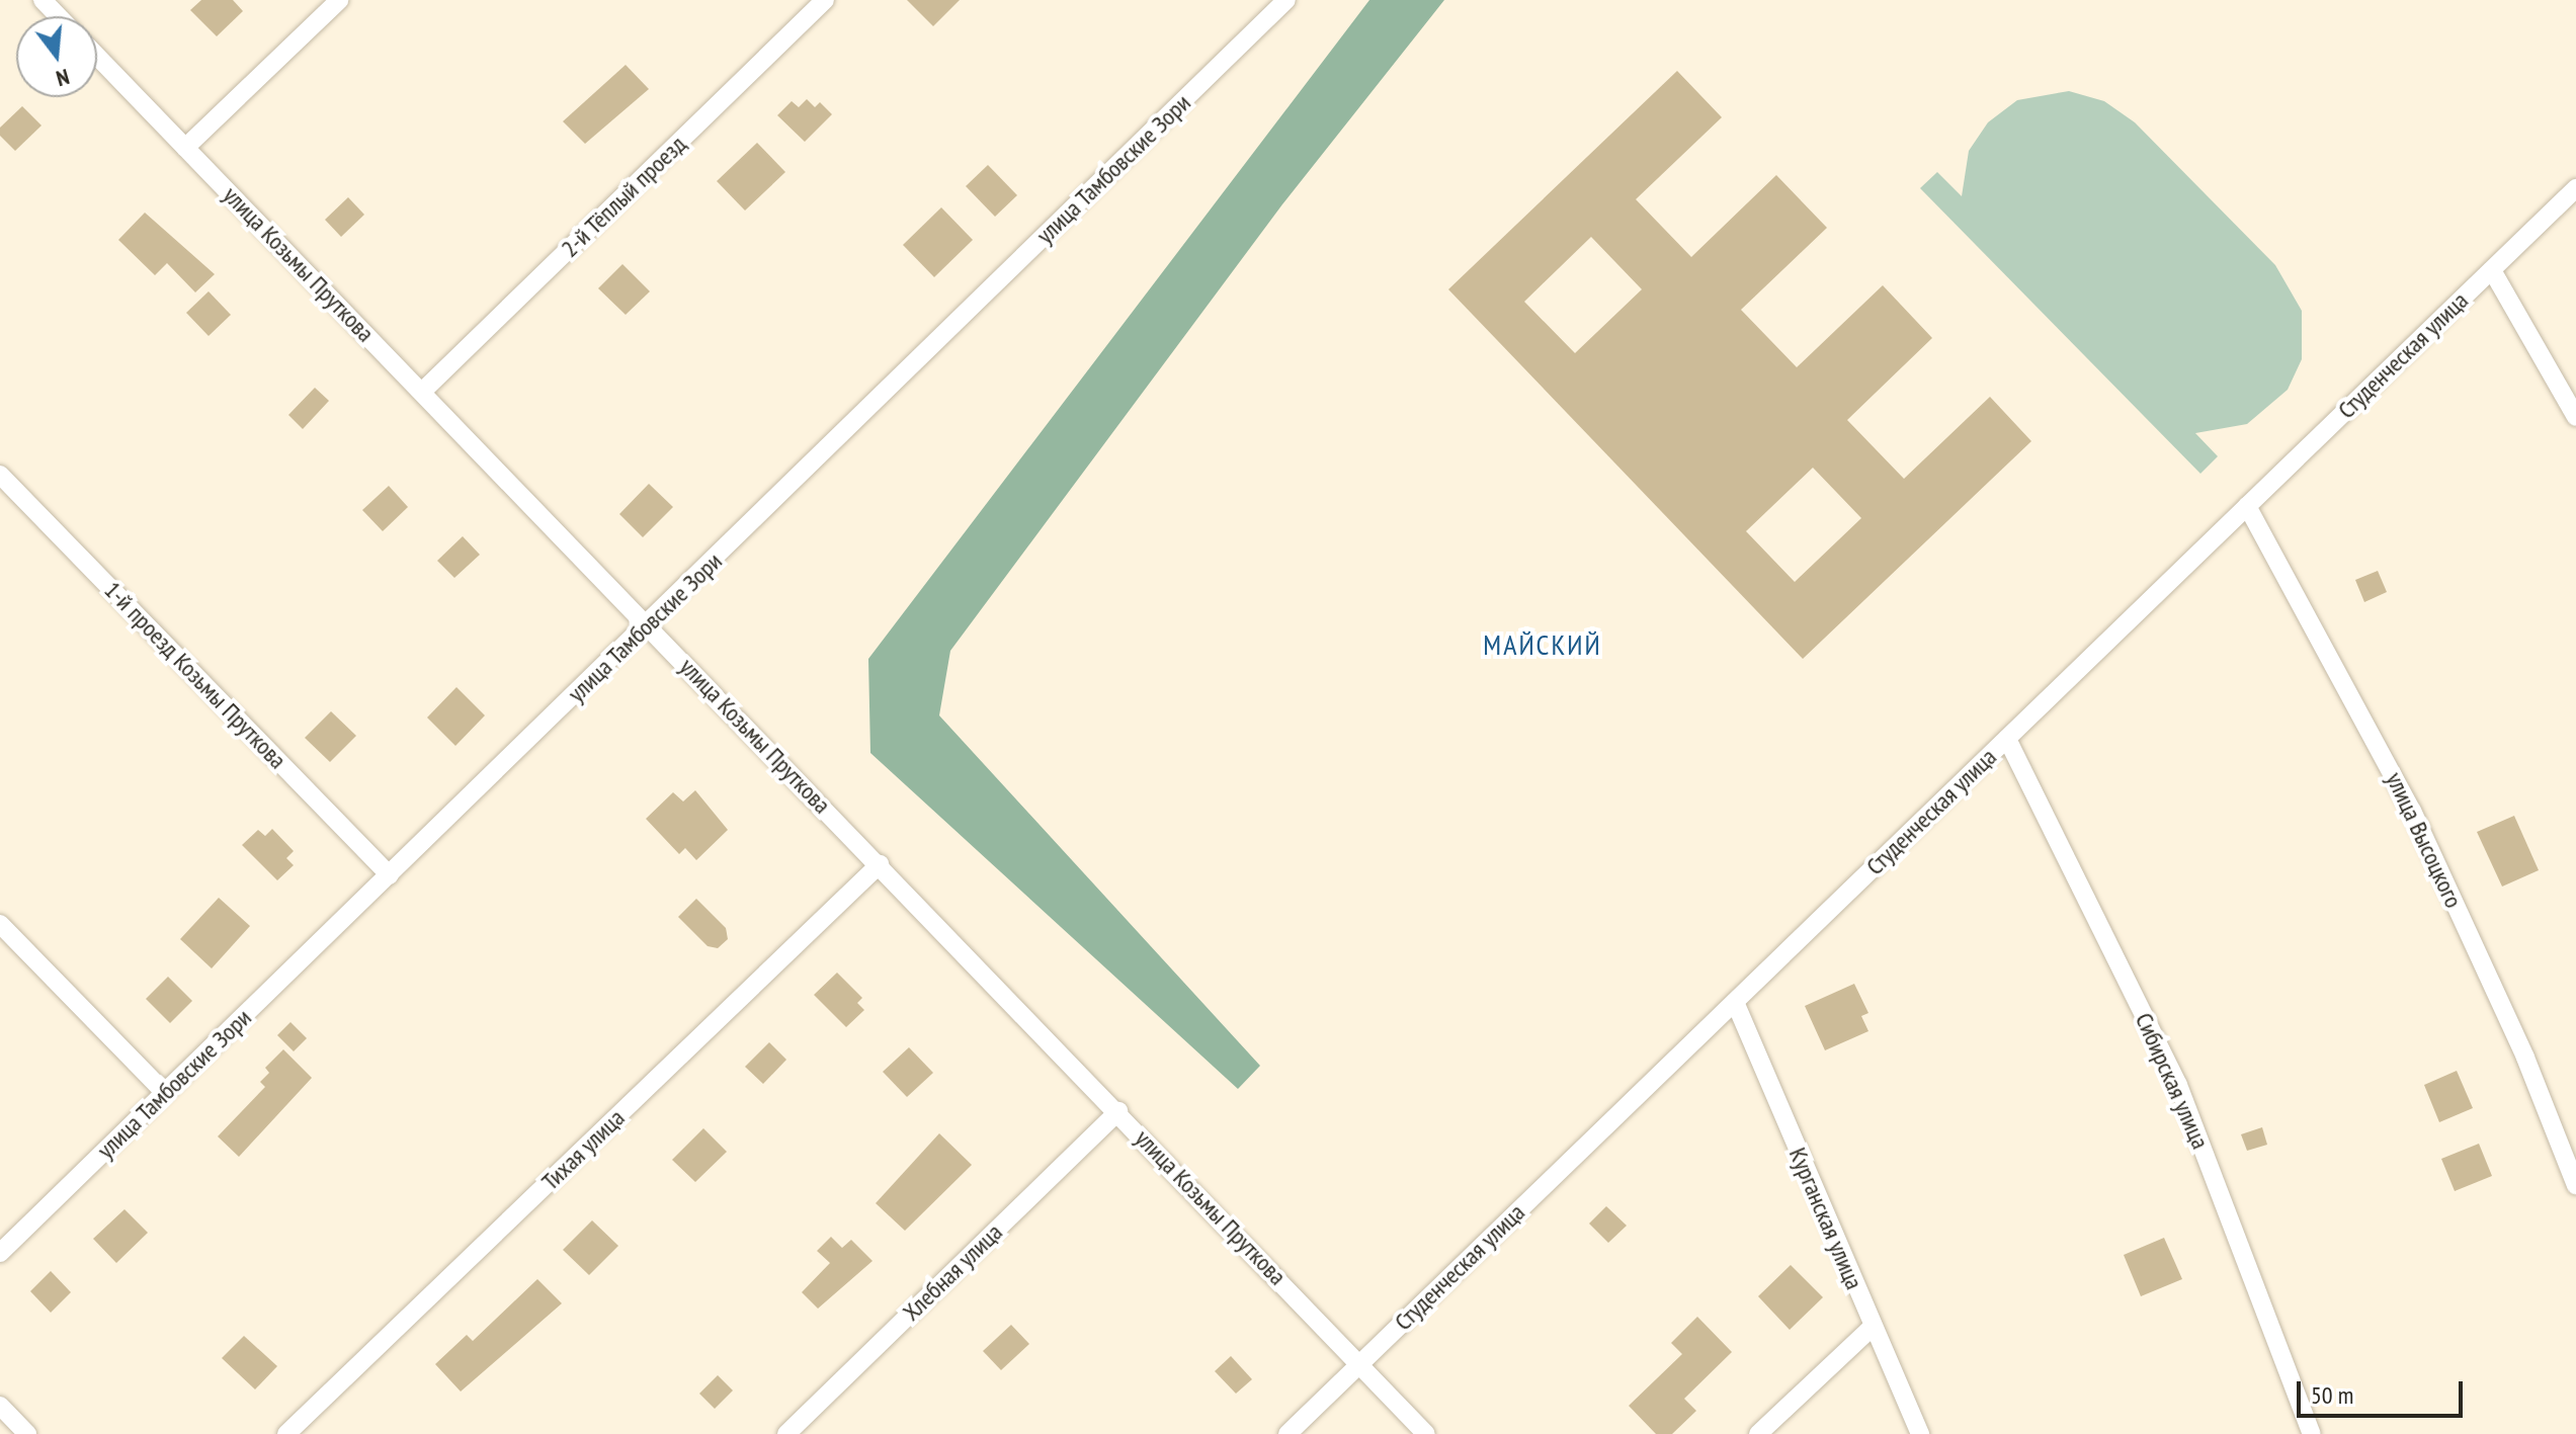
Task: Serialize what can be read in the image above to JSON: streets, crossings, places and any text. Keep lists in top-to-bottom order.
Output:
{
  "streets": {
    "street": [
      "улица Тамбовские Зори",
      "2-й Тёплый проезд",
      "улица Козьмы Пруткова",
      "Студенческая улица",
      "1-й проезд Козьмы Пруткова",
      "улица Высоцкого",
      "Сибирская улица",
      "Тихая улица",
      "Курганская улица",
      "Хлебная улица"
    ]
  },
  "crossings": [
    ["улица Тамбовские Зори", "улица Козьмы Пруткова"],
    ["улица Тамбовские Зори", "1-й проезд Козьмы Пруткова"],
    ["2-й Тёплый проезд", "улица Козьмы Пруткова"],
    ["улица Козьмы Пруткова", "Студенческая улица"],
    ["улица Козьмы Пруткова", "Тихая улица"],
    ["улица Козьмы Пруткова", "Хлебная улица"],
    ["Студенческая улица", "улица Высоцкого"],
    ["Студенческая улица", "Сибирская улица"],
    ["Студенческая улица", "Курганская улица"]
  ],
  "districts": ["МАЙСКИЙ"],
  "scale_bar": "50 m",
  "north": "bottom"
}
